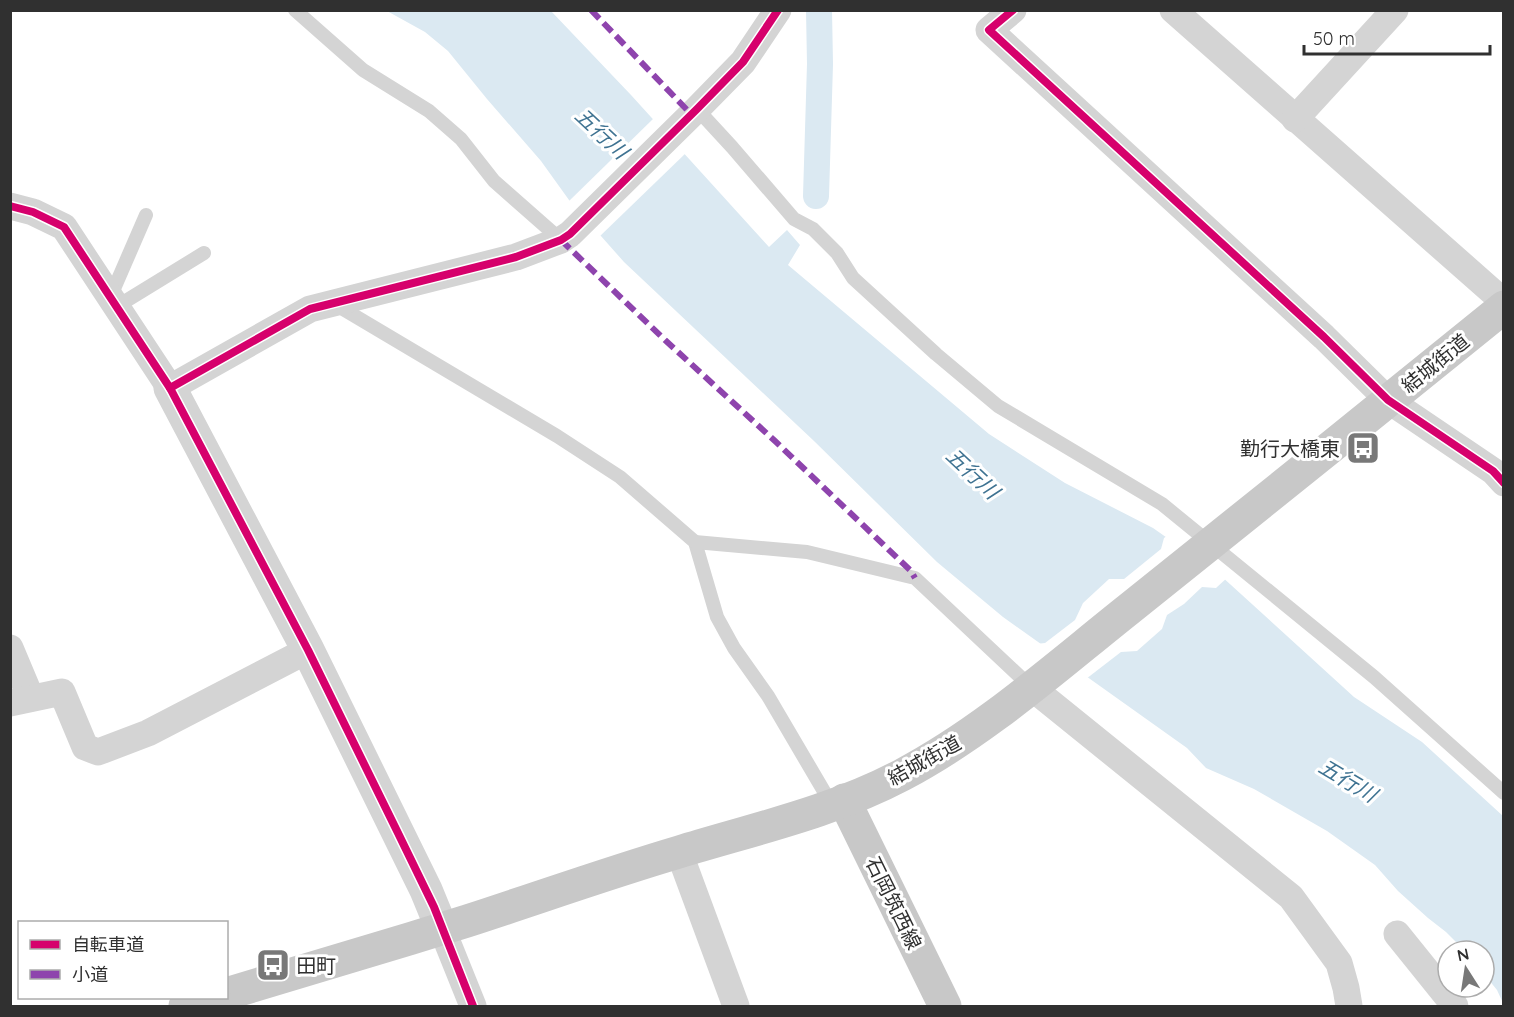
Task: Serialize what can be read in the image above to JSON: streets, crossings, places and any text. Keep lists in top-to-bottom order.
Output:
{
  "streets": {
    "main road": ["結城街道", "石岡筑西線"]
  },
  "crossings": [
    ["結城街道", "石岡筑西線"]
  ],
  "water": ["五行川"],
  "places": {
    "bus stop": ["勤行大橋東", "田町"]
  },
  "legend": ["自転車道", "小道"],
  "scale_bar": "50 m",
  "north": "top"
}
